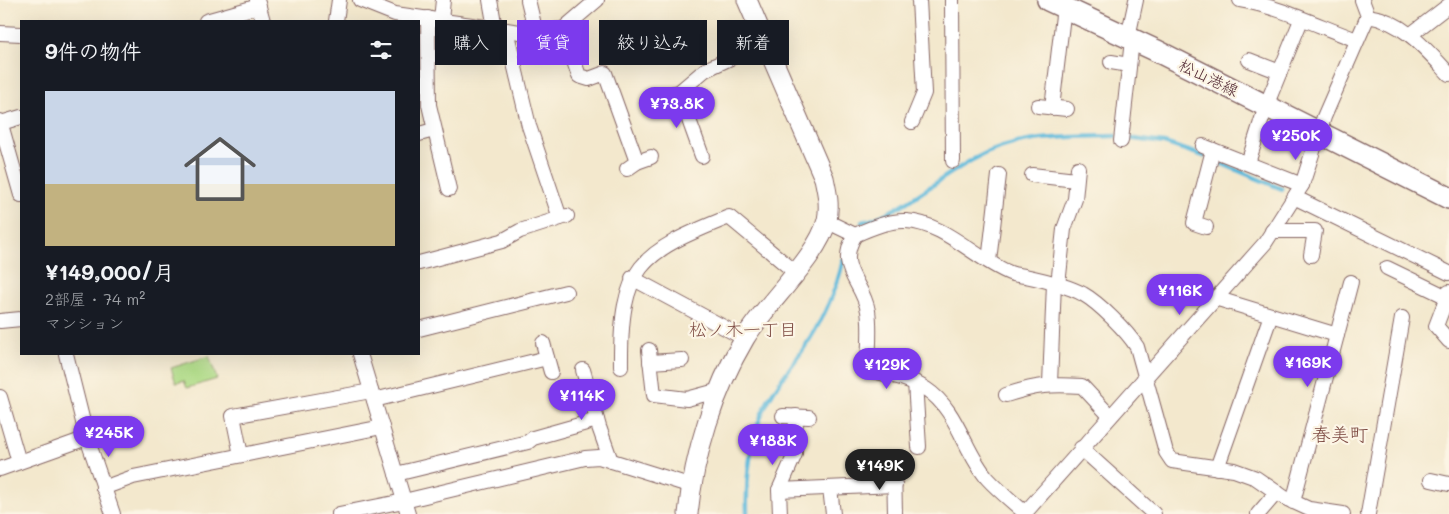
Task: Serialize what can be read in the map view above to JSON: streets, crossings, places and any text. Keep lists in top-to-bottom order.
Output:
{
  "streets": {
    "main road": ["松山港線"]
  },
  "districts": ["松ノ木一丁目", "春美町"],
  "page": {
    "chip": [
      "購入",
      "賃貸",
      "絞り込み",
      "新着"
    ],
    "heading": "9件の物件",
    "list": [
      {
        "name": "¥149,000/月",
        "note": "2部屋 · 74 m² · マンション"
      }
    ],
    "price": [
      "¥73.8K",
      "¥250K",
      "¥116K",
      "¥169K",
      "¥129K",
      "¥114K",
      "¥245K",
      "¥188K",
      "¥149K"
    ]
  }
}
